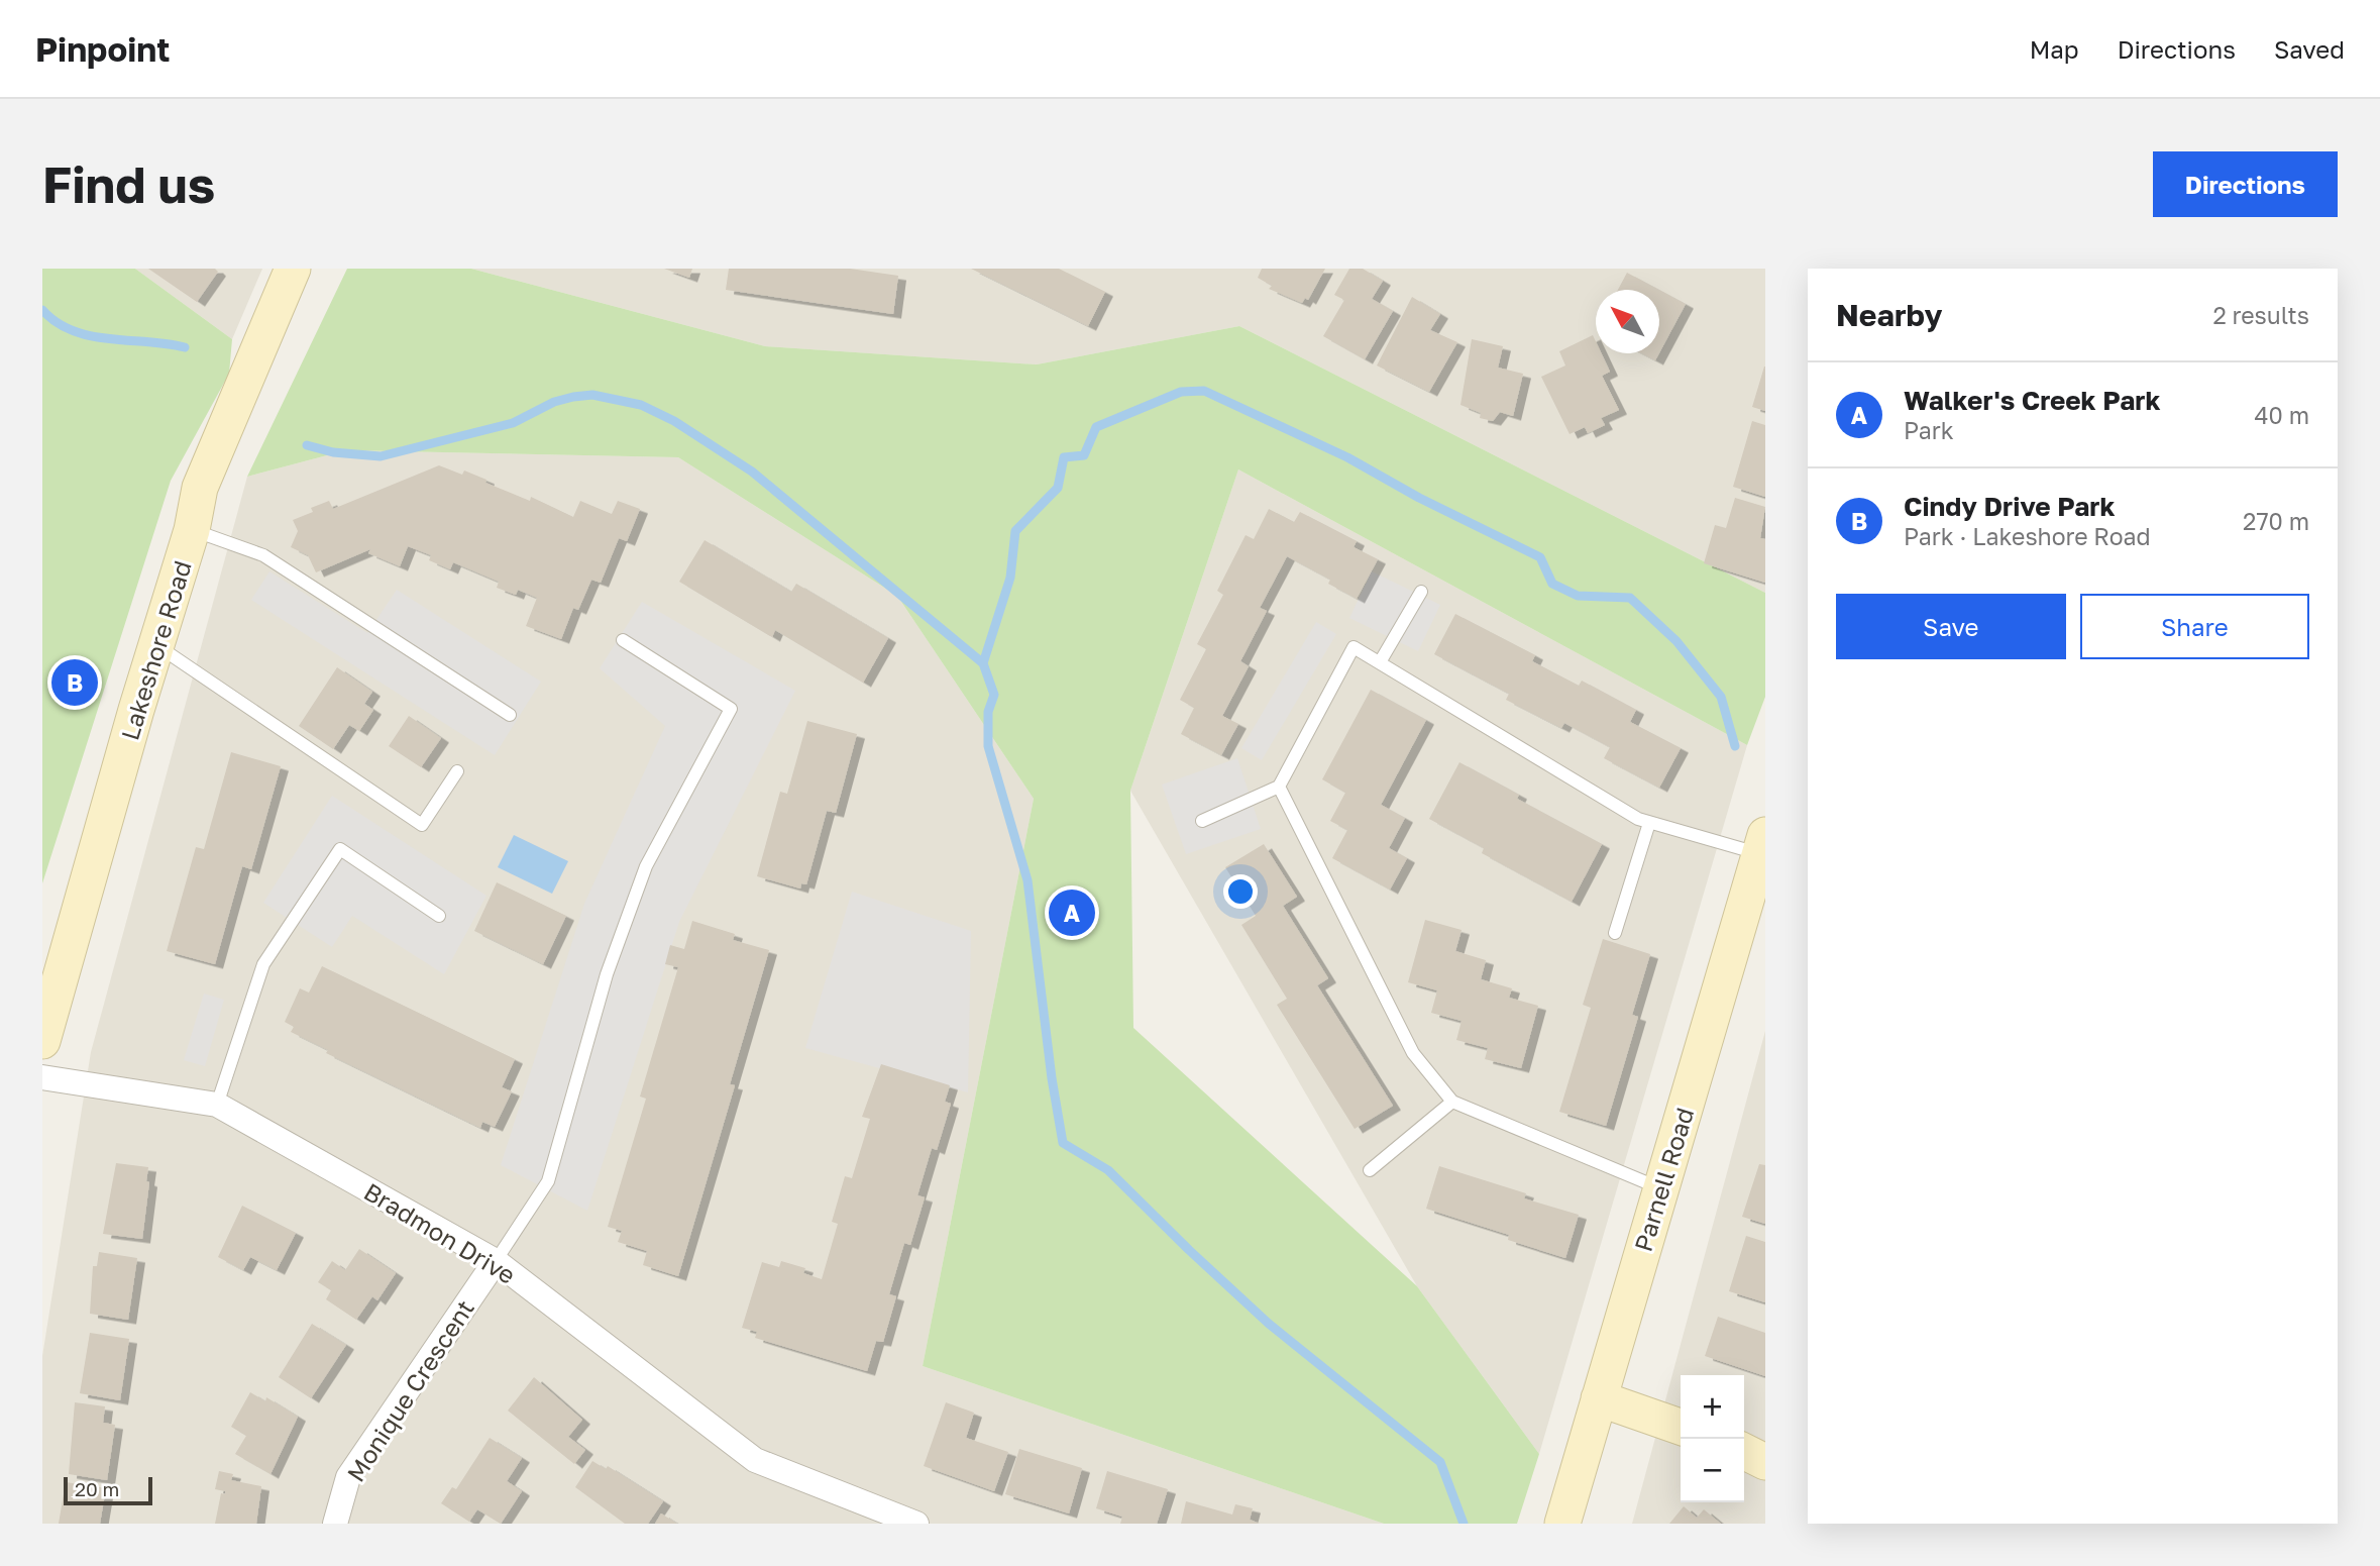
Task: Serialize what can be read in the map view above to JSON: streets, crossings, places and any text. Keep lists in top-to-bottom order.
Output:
{
  "streets": {
    "street": [
      "Lakeshore Road",
      "Parnell Road",
      "Bradmon Drive",
      "Monique Crescent"
    ]
  },
  "crossings": [
    ["Bradmon Drive", "Monique Crescent"]
  ],
  "scale_bar": "20 m",
  "north": "top left",
  "page": {
    "header": "Pinpoint",
    "nav": ["Map", "Directions", "Saved"],
    "buttons": [
      "Directions",
      ["Save", "Share"]
    ],
    "title": "Find us",
    "heading": ["Nearby", "2 results"],
    "list": [
      {
        "mark": "A",
        "name": "Walker's Creek Park",
        "note": "Park",
        "value": "40 m"
      },
      {
        "mark": "B",
        "name": "Cindy Drive Park",
        "note": "Park · Lakeshore Road",
        "value": "270 m"
      }
    ],
    "pins": ["B", "A"],
    "map_buttons": ["+", "−"],
    "scale": "20 m"
  }
}
